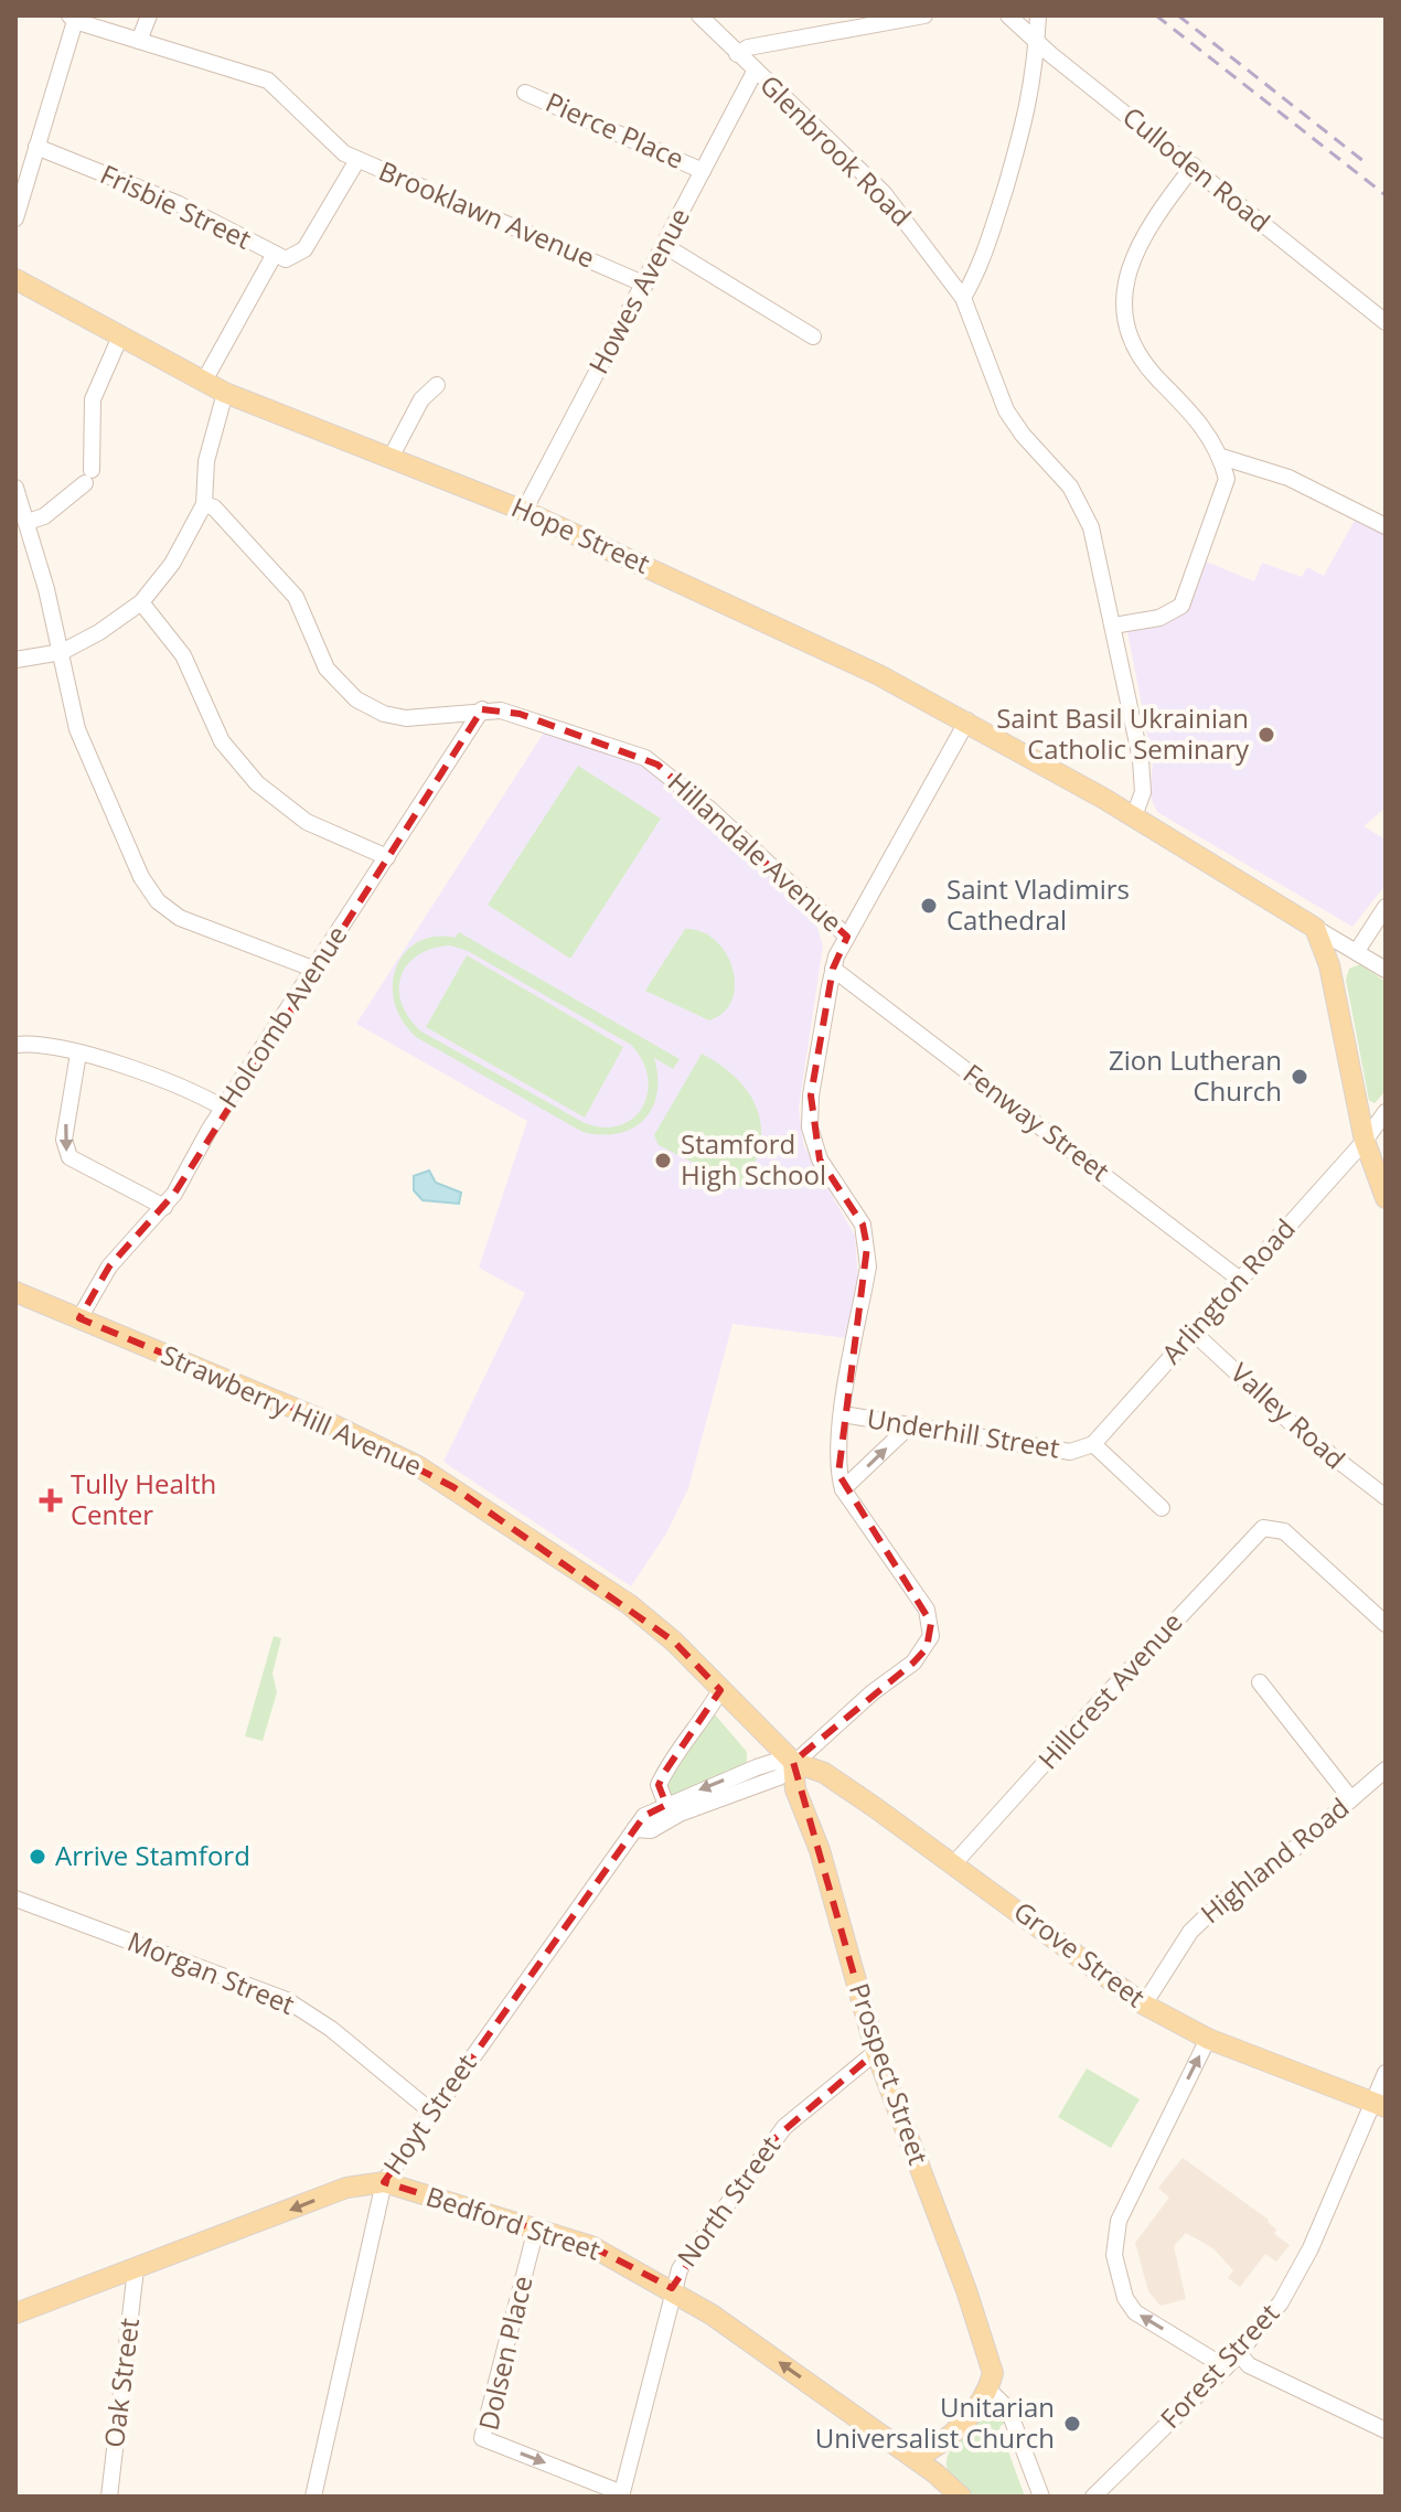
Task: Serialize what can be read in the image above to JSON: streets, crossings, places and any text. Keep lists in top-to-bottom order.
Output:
{
  "streets": {
    "main road": [
      "Hope Street",
      "Strawberry Hill Avenue",
      "Grove Street",
      "Prospect Street",
      "Bedford Street"
    ],
    "street": [
      "Pierce Place",
      "Glenbrook Road",
      "Culloden Road",
      "Frisbie Street",
      "Brooklawn Avenue",
      "Howes Avenue",
      "Hillandale Avenue",
      "Holcomb Avenue",
      "Fenway Street",
      "Arlington Road",
      "Valley Road",
      "Underhill Street",
      "Hillcrest Avenue",
      "Highland Road",
      "Morgan Street",
      "Hoyt Street",
      "North Street",
      "Dolsen Place",
      "Forest Street",
      "Oak Street"
    ]
  },
  "crossings": [
    ["Pierce Place", "Howes Avenue"],
    ["Glenbrook Road", "Howes Avenue"],
    ["Glenbrook Road", "Hope Street"],
    ["Frisbie Street", "Brooklawn Avenue"],
    ["Frisbie Street", "Hope Street"],
    ["Brooklawn Avenue", "Howes Avenue"],
    ["Howes Avenue", "Hope Street"],
    ["Hillandale Avenue", "Holcomb Avenue"],
    ["Hillandale Avenue", "Fenway Street"],
    ["Hillandale Avenue", "Underhill Street"],
    ["Holcomb Avenue", "Strawberry Hill Avenue"],
    ["Fenway Street", "Arlington Road"],
    ["Arlington Road", "Valley Road"],
    ["Arlington Road", "Underhill Street"],
    ["Strawberry Hill Avenue", "Grove Street"],
    ["Strawberry Hill Avenue", "Prospect Street"],
    ["Strawberry Hill Avenue", "Hoyt Street"],
    ["Hillcrest Avenue", "Grove Street"],
    ["Highland Road", "Grove Street"],
    ["Grove Street", "Prospect Street"],
    ["Grove Street", "Hoyt Street"],
    ["Grove Street", "Forest Street"],
    ["Morgan Street", "Hoyt Street"],
    ["Prospect Street", "Hoyt Street"],
    ["Prospect Street", "North Street"],
    ["Hoyt Street", "Bedford Street"],
    ["North Street", "Bedford Street"],
    ["North Street", "Dolsen Place"],
    ["Bedford Street", "Dolsen Place"],
    ["Bedford Street", "Oak Street"]
  ],
  "one_way": ["Bedford Street"],
  "places": {
    "other": [
      "Saint Basil Ukrainian Catholic Seminary",
      "Saint Vladimirs Cathedral",
      "Zion Lutheran Church",
      "Stamford High School",
      "Arrive Stamford",
      "Unitarian Universalist Church"
    ],
    "health": ["Tully Health Center"]
  }
}
